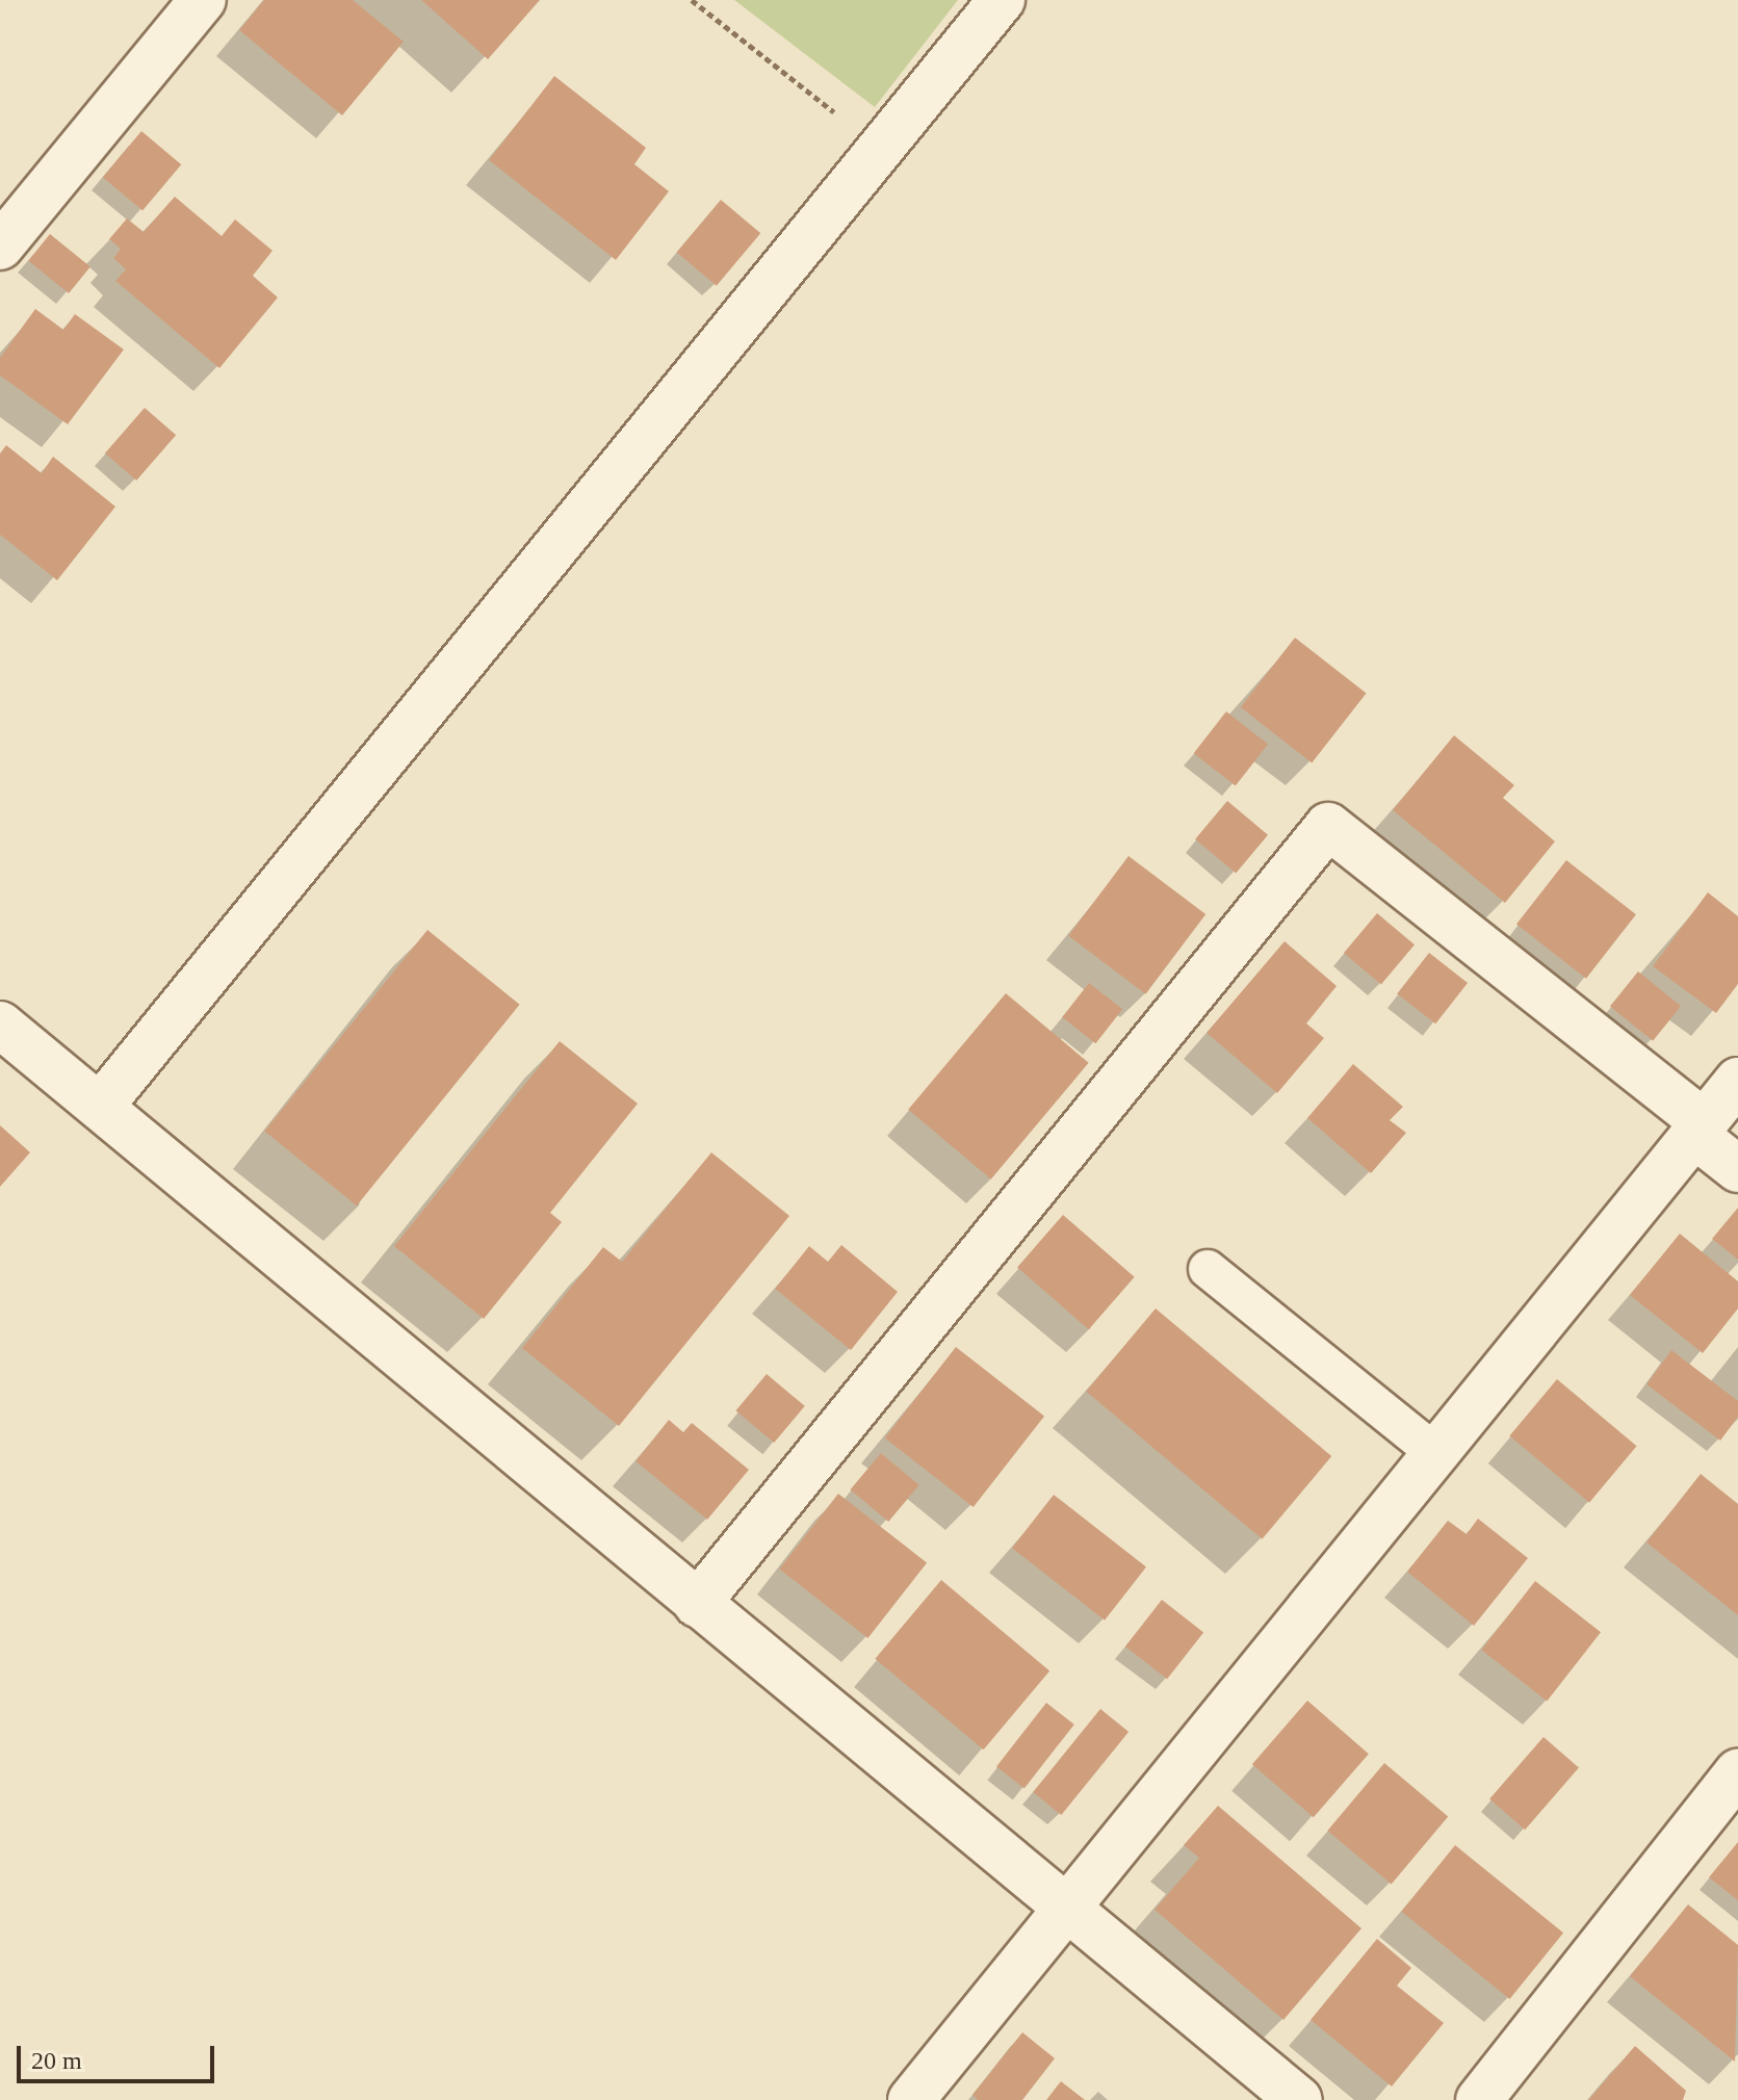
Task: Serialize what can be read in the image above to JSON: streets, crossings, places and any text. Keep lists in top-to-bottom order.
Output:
{
  "scale_bar": "20 m"
}
